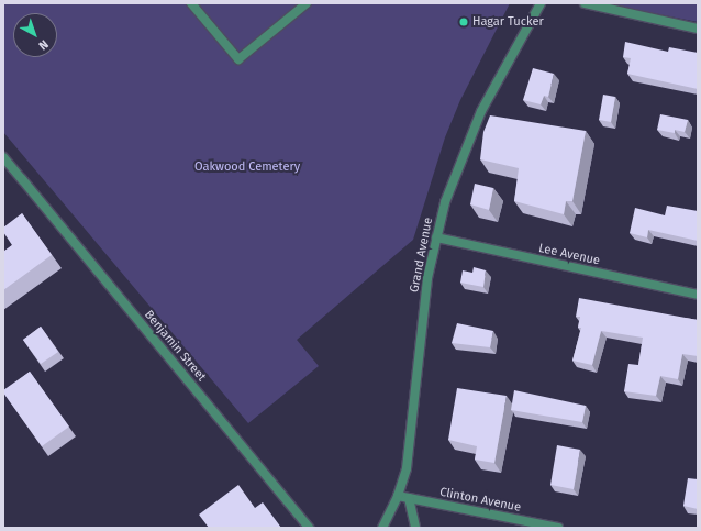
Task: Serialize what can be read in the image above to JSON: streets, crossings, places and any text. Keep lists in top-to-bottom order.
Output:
{
  "streets": {
    "street": [
      "Grand Avenue",
      "Lee Avenue",
      "Benjamin Street",
      "Clinton Avenue"
    ]
  },
  "crossings": [
    ["Grand Avenue", "Lee Avenue"],
    ["Grand Avenue", "Clinton Avenue"]
  ],
  "parks": ["Oakwood Cemetery"],
  "places": ["Hagar Tucker"],
  "north": "bottom right"
}
